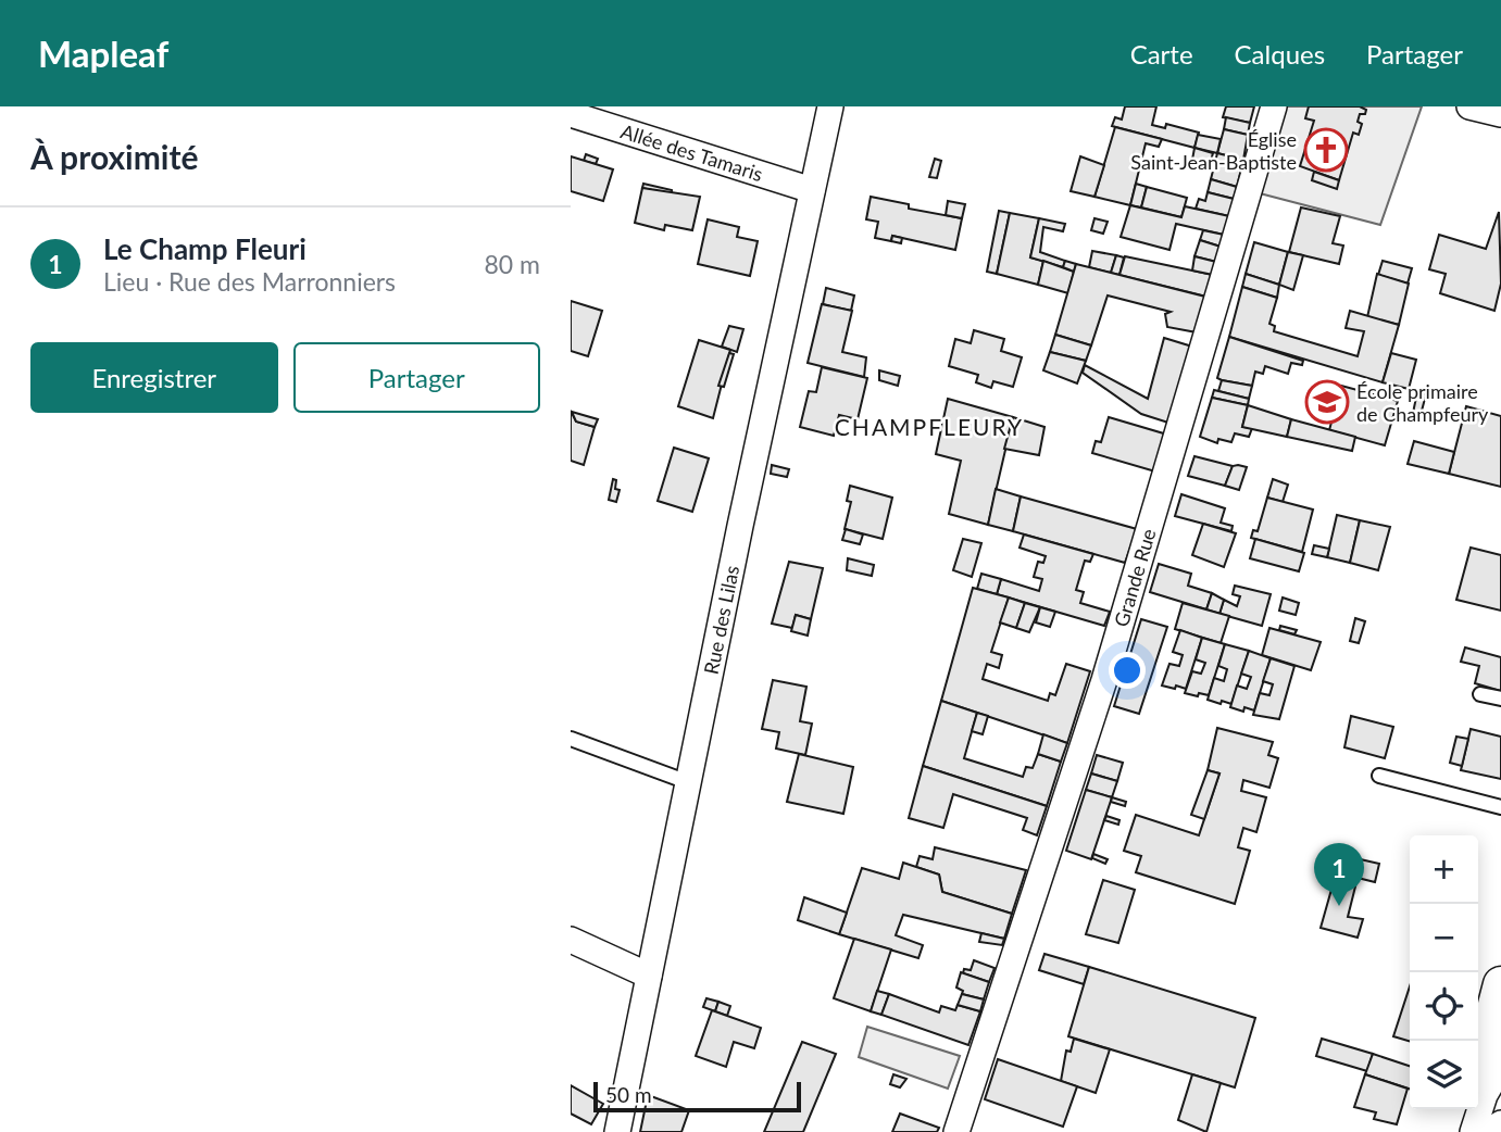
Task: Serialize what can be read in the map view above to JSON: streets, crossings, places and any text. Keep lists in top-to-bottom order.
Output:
{
  "streets": {
    "street": ["Allée des Tamaris", "Grande Rue", "Rue des Lilas"]
  },
  "crossings": [
    ["Allée des Tamaris", "Rue des Lilas"]
  ],
  "districts": ["CHAMPFLEURY"],
  "places": {
    "church": ["Église Saint-Jean-Baptiste"],
    "school or university": ["École primaire de Champfeury"]
  },
  "scale_bar": "50 m",
  "page": {
    "header": "Mapleaf",
    "nav": ["Carte", "Calques", "Partager"],
    "heading": "À proximité",
    "list": [
      {
        "mark": "1",
        "name": "Le Champ Fleuri",
        "note": "Lieu · Rue des Marronniers",
        "value": "80 m"
      }
    ],
    "buttons": ["Enregistrer", "Partager"],
    "map_buttons": ["+", "−"],
    "pins": "1",
    "scale": "50 m"
  }
}
